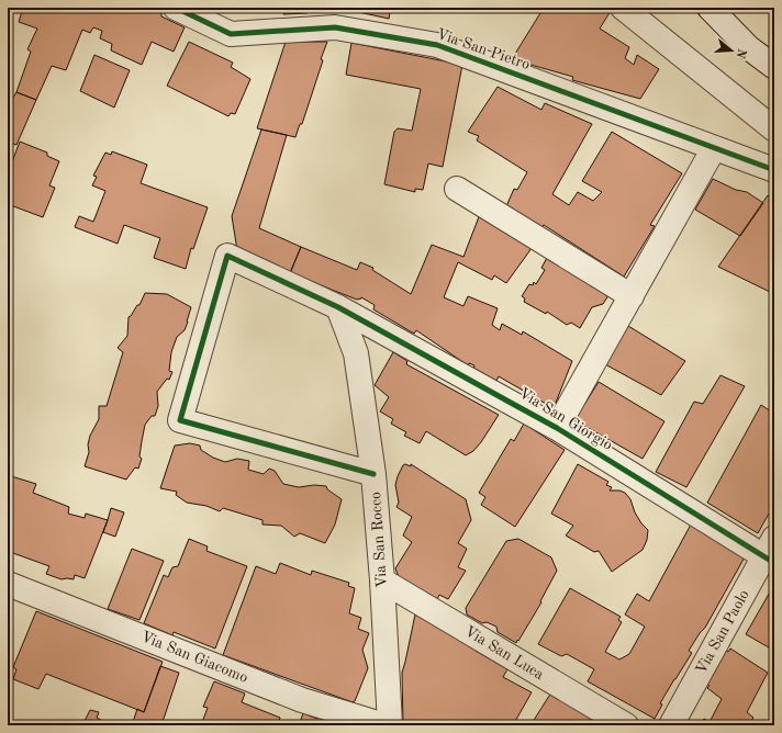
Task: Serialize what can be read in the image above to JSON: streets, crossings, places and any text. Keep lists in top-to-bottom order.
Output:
{
  "streets": {
    "street": [
      "Via San Pietro",
      "Via San Giorgio",
      "Via San Rocco",
      "Via San Paolo",
      "Via San Luca",
      "Via San Giacomo"
    ]
  },
  "crossings": [
    ["Via San Giorgio", "Via San Rocco"],
    ["Via San Giorgio", "Via San Paolo"],
    ["Via San Rocco", "Via San Luca"]
  ],
  "north": "right"
}
